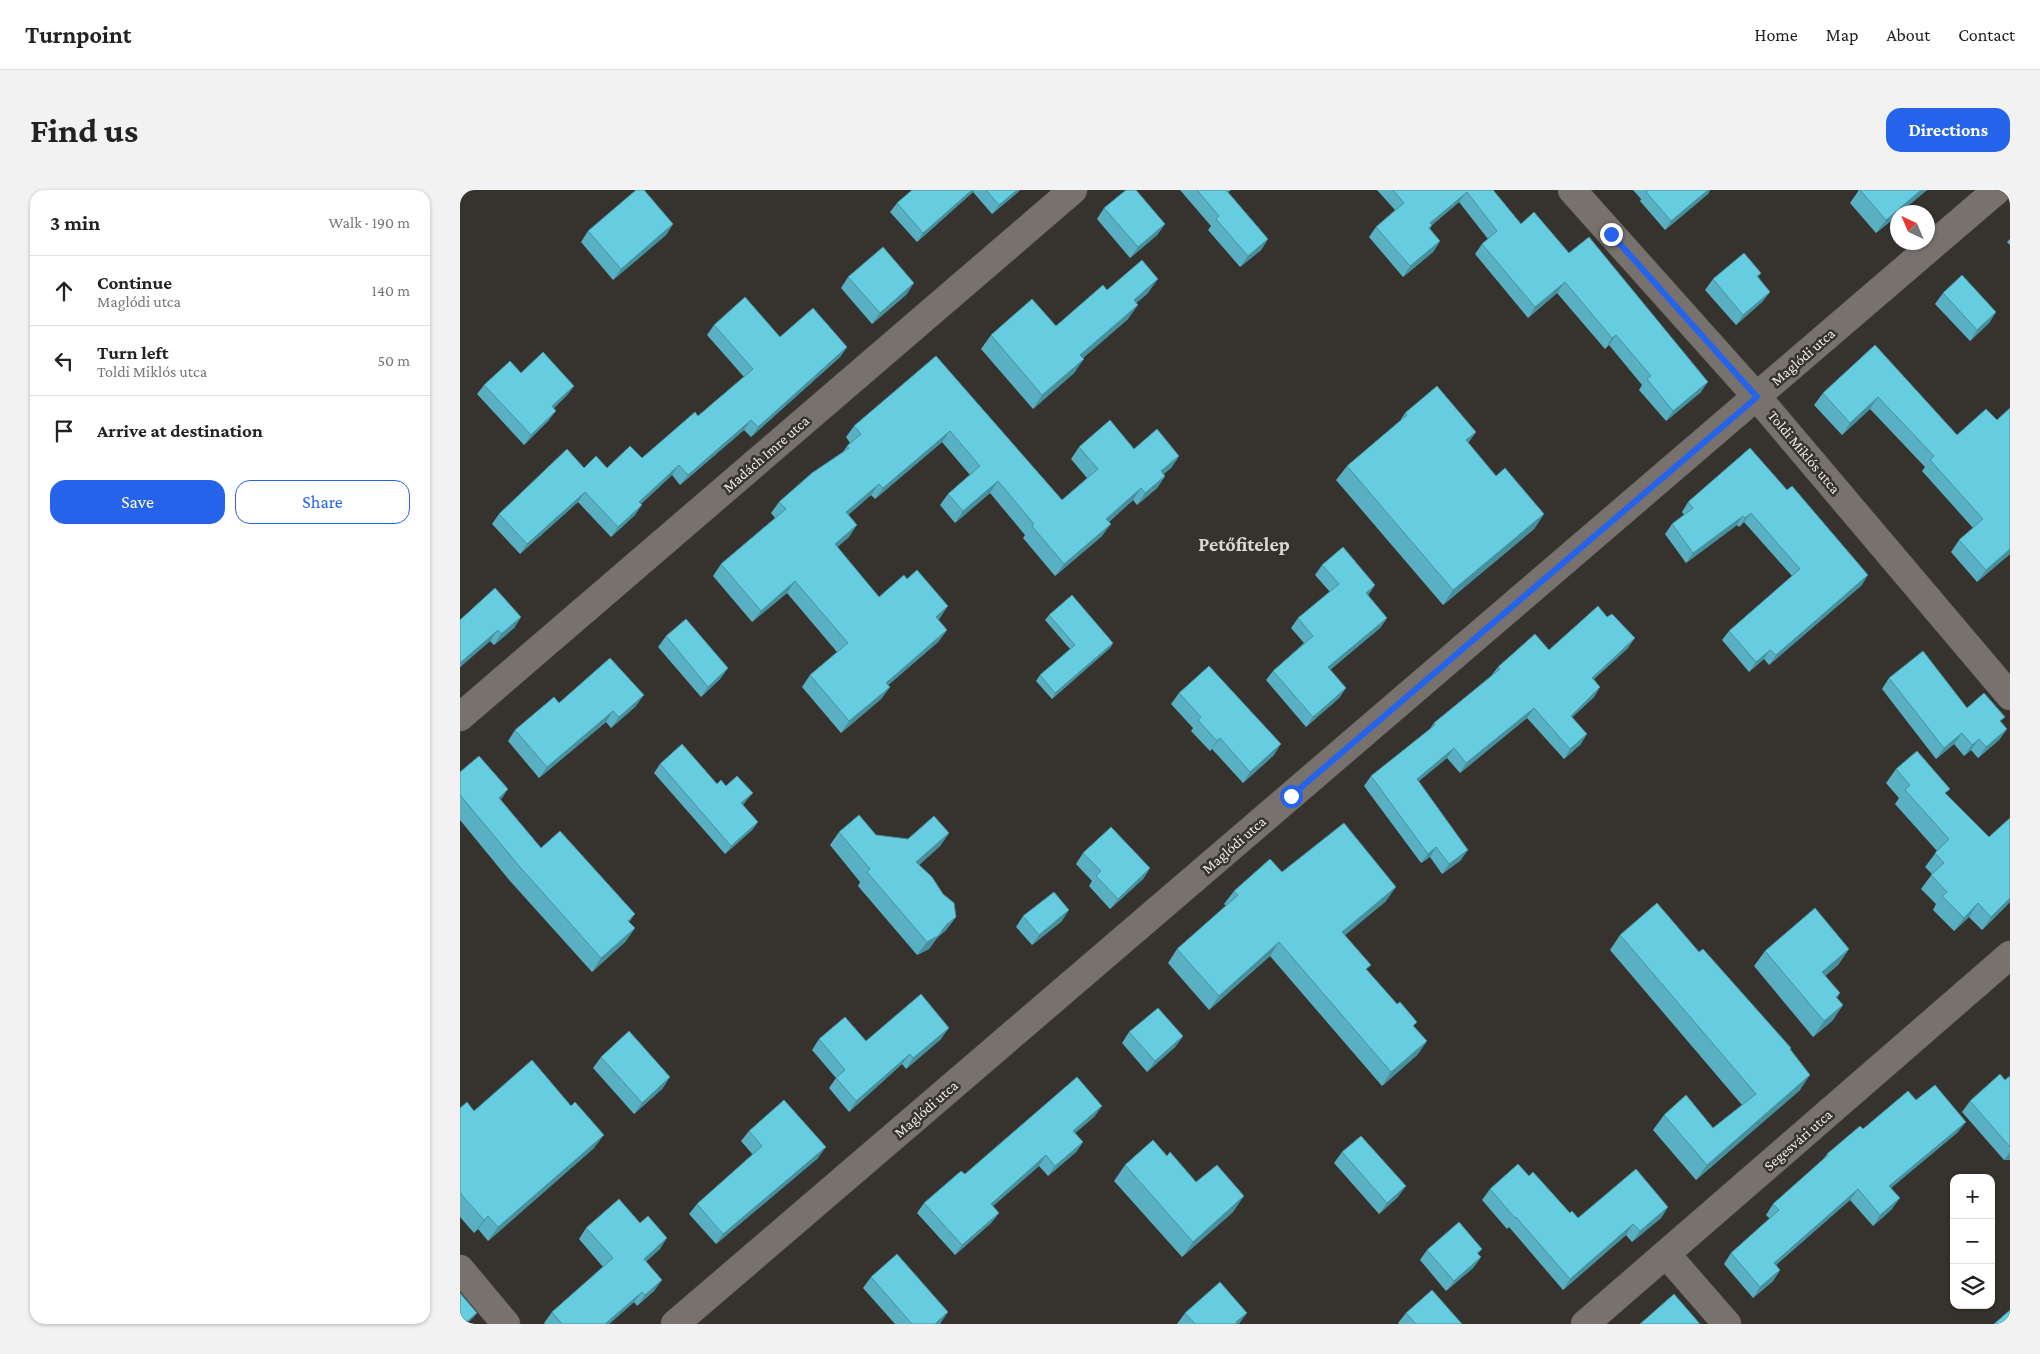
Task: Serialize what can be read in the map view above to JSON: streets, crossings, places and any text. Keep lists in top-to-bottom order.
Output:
{
  "streets": {
    "street": [
      "Maglódi utca",
      "Toldi Miklós utca",
      "Madách Imre utca",
      "Segesvári utca"
    ]
  },
  "crossings": [
    ["Maglódi utca", "Toldi Miklós utca"]
  ],
  "districts": ["Petőfitelep"],
  "north": "top left",
  "page": {
    "header": "Turnpoint",
    "nav": [
      "Home",
      "Map",
      "About",
      "Contact"
    ],
    "buttons": [
      "Directions",
      ["Save", "Share"]
    ],
    "title": "Find us",
    "heading": ["3 min", "Walk · 190 m"],
    "list": [
      ["Continue", "Maglódi utca", "140 m"],
      ["Turn left", "Toldi Miklós utca", "50 m"],
      "Arrive at destination"
    ],
    "map_buttons": ["+", "−"]
  }
}
